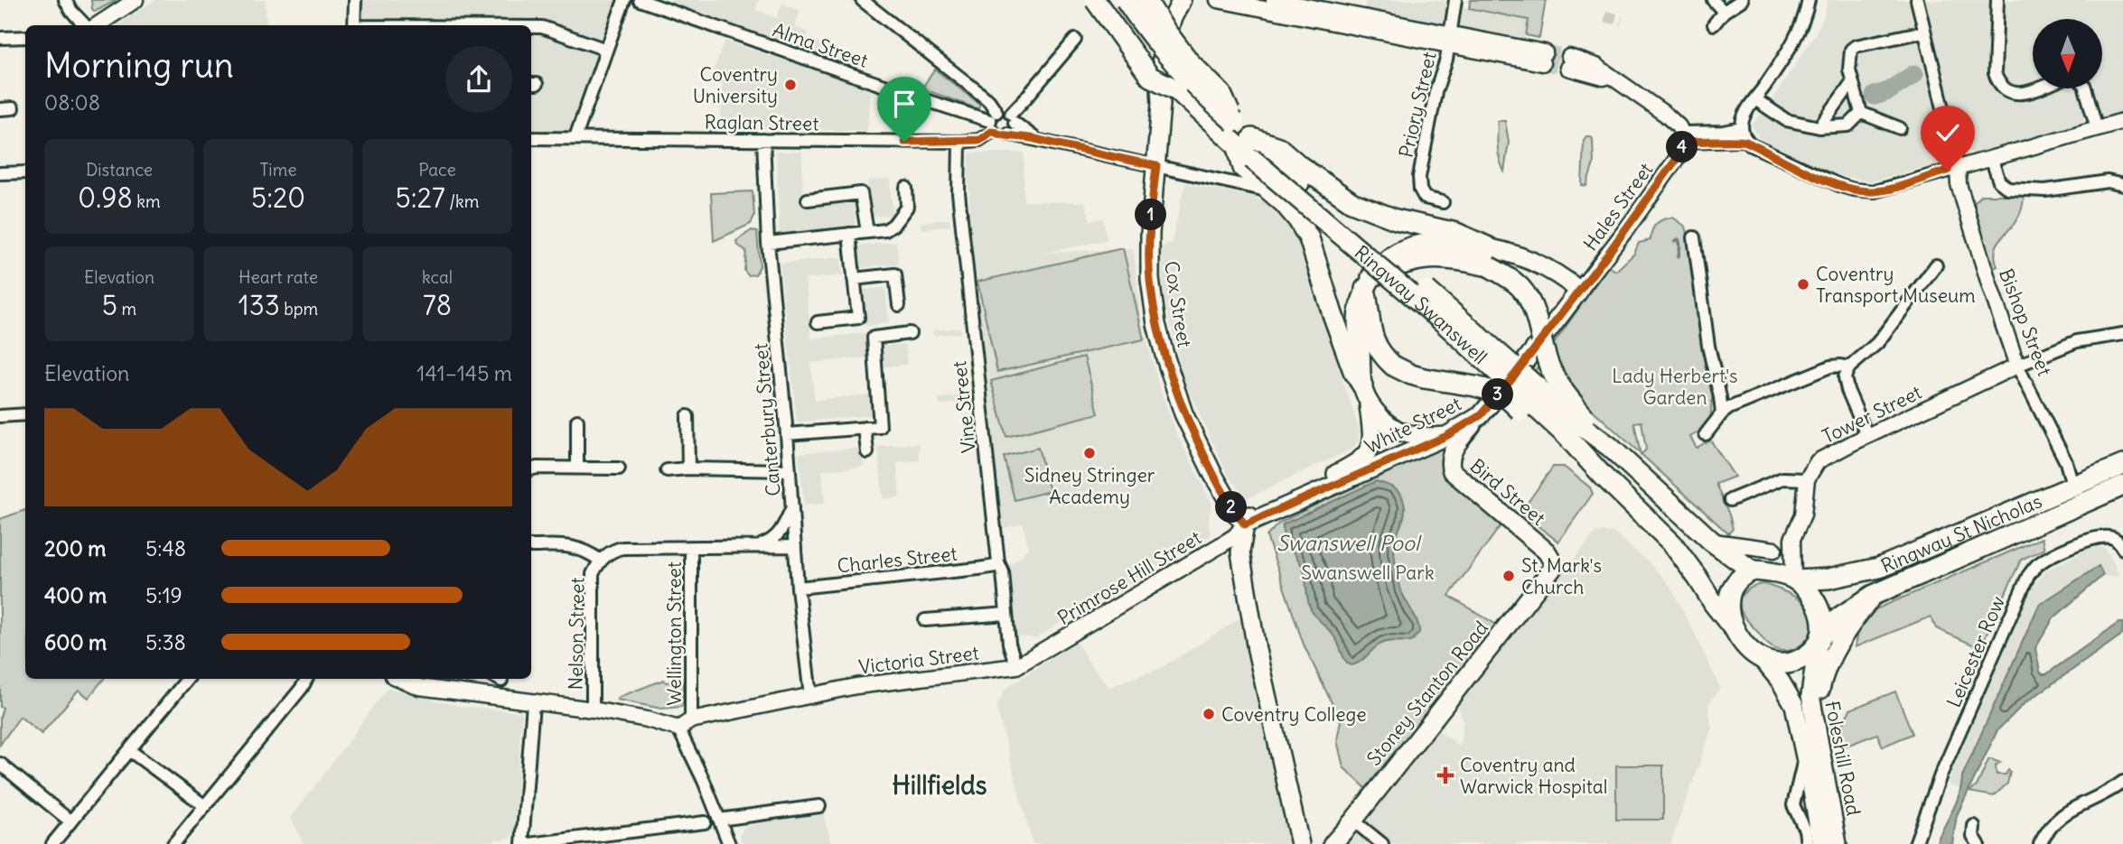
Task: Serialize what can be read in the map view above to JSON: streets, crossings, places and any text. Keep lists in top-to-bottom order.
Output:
{
  "streets": {
    "highway": ["Ringway Swanswell", "Ringway St Nicholas"],
    "main road": [
      "Cox Street",
      "White Street",
      "Bird Street",
      "Stoney Stanton Road",
      "Foleshill Road"
    ],
    "street": [
      "Alma Street",
      "Priory Street",
      "Raglan Street",
      "Hales Street",
      "Bishop Street",
      "Vine Street",
      "Tower Street",
      "Canterbury Street",
      "Charles Street",
      "Primrose Hill Street",
      "Nelson Street",
      "Wellington Street",
      "Leicester Row",
      "Victoria Street"
    ]
  },
  "crossings": [
    ["Alma Street", "Raglan Street"],
    ["Raglan Street", "Vine Street"],
    ["Raglan Street", "Canterbury Street"],
    ["Hales Street", "White Street"],
    ["Cox Street", "White Street"],
    ["Cox Street", "Primrose Hill Street"],
    ["Ringway Swanswell", "Ringway St Nicholas"],
    ["Ringway Swanswell", "Foleshill Road"],
    ["Bishop Street", "Tower Street"],
    ["Bishop Street", "Ringway St Nicholas"],
    ["Vine Street", "Charles Street"],
    ["Vine Street", "Primrose Hill Street"],
    ["Vine Street", "Victoria Street"],
    ["Canterbury Street", "Charles Street"],
    ["Canterbury Street", "Victoria Street"],
    ["White Street", "Bird Street"],
    ["White Street", "Primrose Hill Street"],
    ["Bird Street", "Stoney Stanton Road"],
    ["Ringway St Nicholas", "Foleshill Road"],
    ["Primrose Hill Street", "Victoria Street"],
    ["Wellington Street", "Victoria Street"]
  ],
  "districts": ["Hillfields"],
  "water": ["Swanswell Pool"],
  "parks": ["Lady Herbert's Garden", "Swanswell Park"],
  "places": {
    "other": [
      "Coventry University",
      "Coventry Transport Museum",
      "Sidney Stringer Academy",
      "St. Mark's Church",
      "Coventry College"
    ],
    "health": ["Coventry and Warwick Hospital"]
  },
  "north": "bottom",
  "page": {
    "heading": ["Morning run", "08:08"],
    "pins": [
      "4",
      "1",
      "3",
      "2"
    ],
    "stats": [
      ["Distance", "0.98 km"],
      ["Time", "5:20"],
      ["Pace", "5:27 /km"],
      ["Elevation", "5 m"],
      ["Heart rate", "133 bpm"],
      ["kcal", "78"]
    ],
    "chart": ["Elevation", "141–145 m"],
    "list": [
      {
        "name": "200 m",
        "note": "5:48"
      },
      {
        "name": "400 m",
        "note": "5:19"
      },
      {
        "name": "600 m",
        "note": "5:38"
      }
    ]
  }
}
